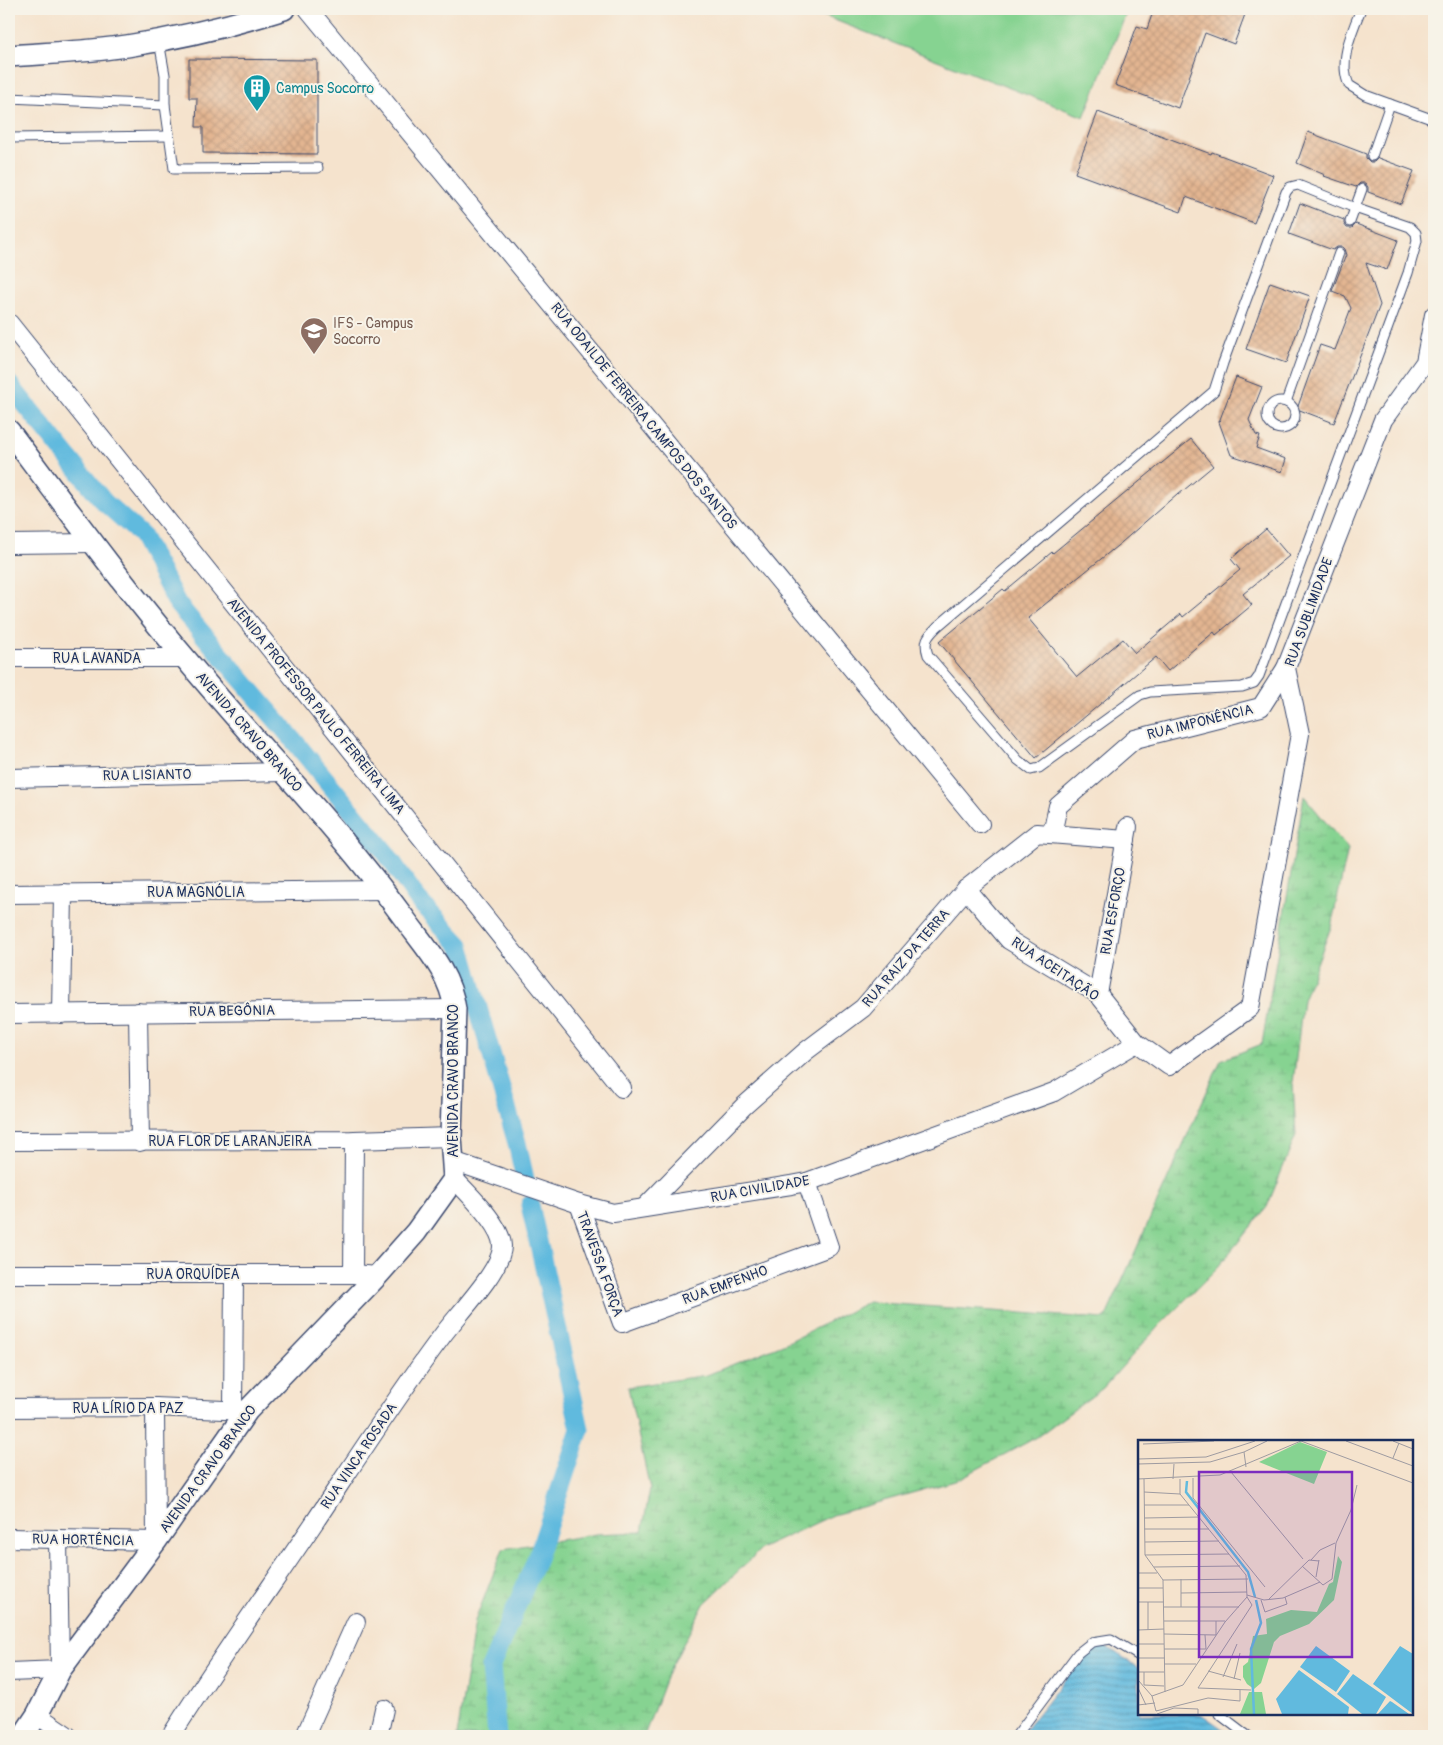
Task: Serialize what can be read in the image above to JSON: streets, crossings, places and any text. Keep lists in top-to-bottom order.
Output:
{
  "streets": {
    "street": [
      "RUA ODAILDE FERREIRA CAMPOS DOS SANTOS",
      "RUA SUBLIMIDADE",
      "RUA LAVANDA",
      "AVENIDA PROFESSOR PAULO FERREIRA LIMA",
      "RUA IMPONÊNCIA",
      "AVENIDA CRAVO BRANCO",
      "RUA LISIANTO",
      "RUA MAGNÓLIA",
      "RUA ESFORÇO",
      "RUA RAIZ DA TERRA",
      "RUA ACEITAÇÃO",
      "RUA BEGÔNIA",
      "RUA FLOR DE LARANJEIRA",
      "RUA CIVILIDADE",
      "TRAVESSA FORÇA",
      "RUA ORQUÍDEA",
      "RUA EMPENHO",
      "RUA LÍRIO DA PAZ",
      "RUA VINCA ROSADA",
      "RUA HORTÊNCIA"
    ]
  },
  "crossings": [
    ["RUA SUBLIMIDADE", "RUA IMPONÊNCIA"],
    ["RUA SUBLIMIDADE", "RUA ACEITAÇÃO"],
    ["RUA LAVANDA", "AVENIDA CRAVO BRANCO"],
    ["RUA IMPONÊNCIA", "RUA RAIZ DA TERRA"],
    ["AVENIDA CRAVO BRANCO", "RUA LISIANTO"],
    ["AVENIDA CRAVO BRANCO", "RUA MAGNÓLIA"],
    ["AVENIDA CRAVO BRANCO", "RUA BEGÔNIA"],
    ["AVENIDA CRAVO BRANCO", "RUA FLOR DE LARANJEIRA"],
    ["AVENIDA CRAVO BRANCO", "RUA CIVILIDADE"],
    ["AVENIDA CRAVO BRANCO", "RUA ORQUÍDEA"],
    ["AVENIDA CRAVO BRANCO", "RUA LÍRIO DA PAZ"],
    ["AVENIDA CRAVO BRANCO", "RUA VINCA ROSADA"],
    ["AVENIDA CRAVO BRANCO", "RUA HORTÊNCIA"],
    ["RUA ESFORÇO", "RUA RAIZ DA TERRA"],
    ["RUA ESFORÇO", "RUA ACEITAÇÃO"],
    ["RUA RAIZ DA TERRA", "RUA ACEITAÇÃO"],
    ["RUA RAIZ DA TERRA", "RUA CIVILIDADE"],
    ["RUA ACEITAÇÃO", "RUA CIVILIDADE"],
    ["RUA CIVILIDADE", "TRAVESSA FORÇA"],
    ["RUA CIVILIDADE", "RUA EMPENHO"],
    ["RUA CIVILIDADE", "RUA VINCA ROSADA"],
    ["TRAVESSA FORÇA", "RUA EMPENHO"]
  ],
  "places": {
    "building": ["Campus Socorro"],
    "school or university": ["IFS - Campus Socorro"]
  }
}
